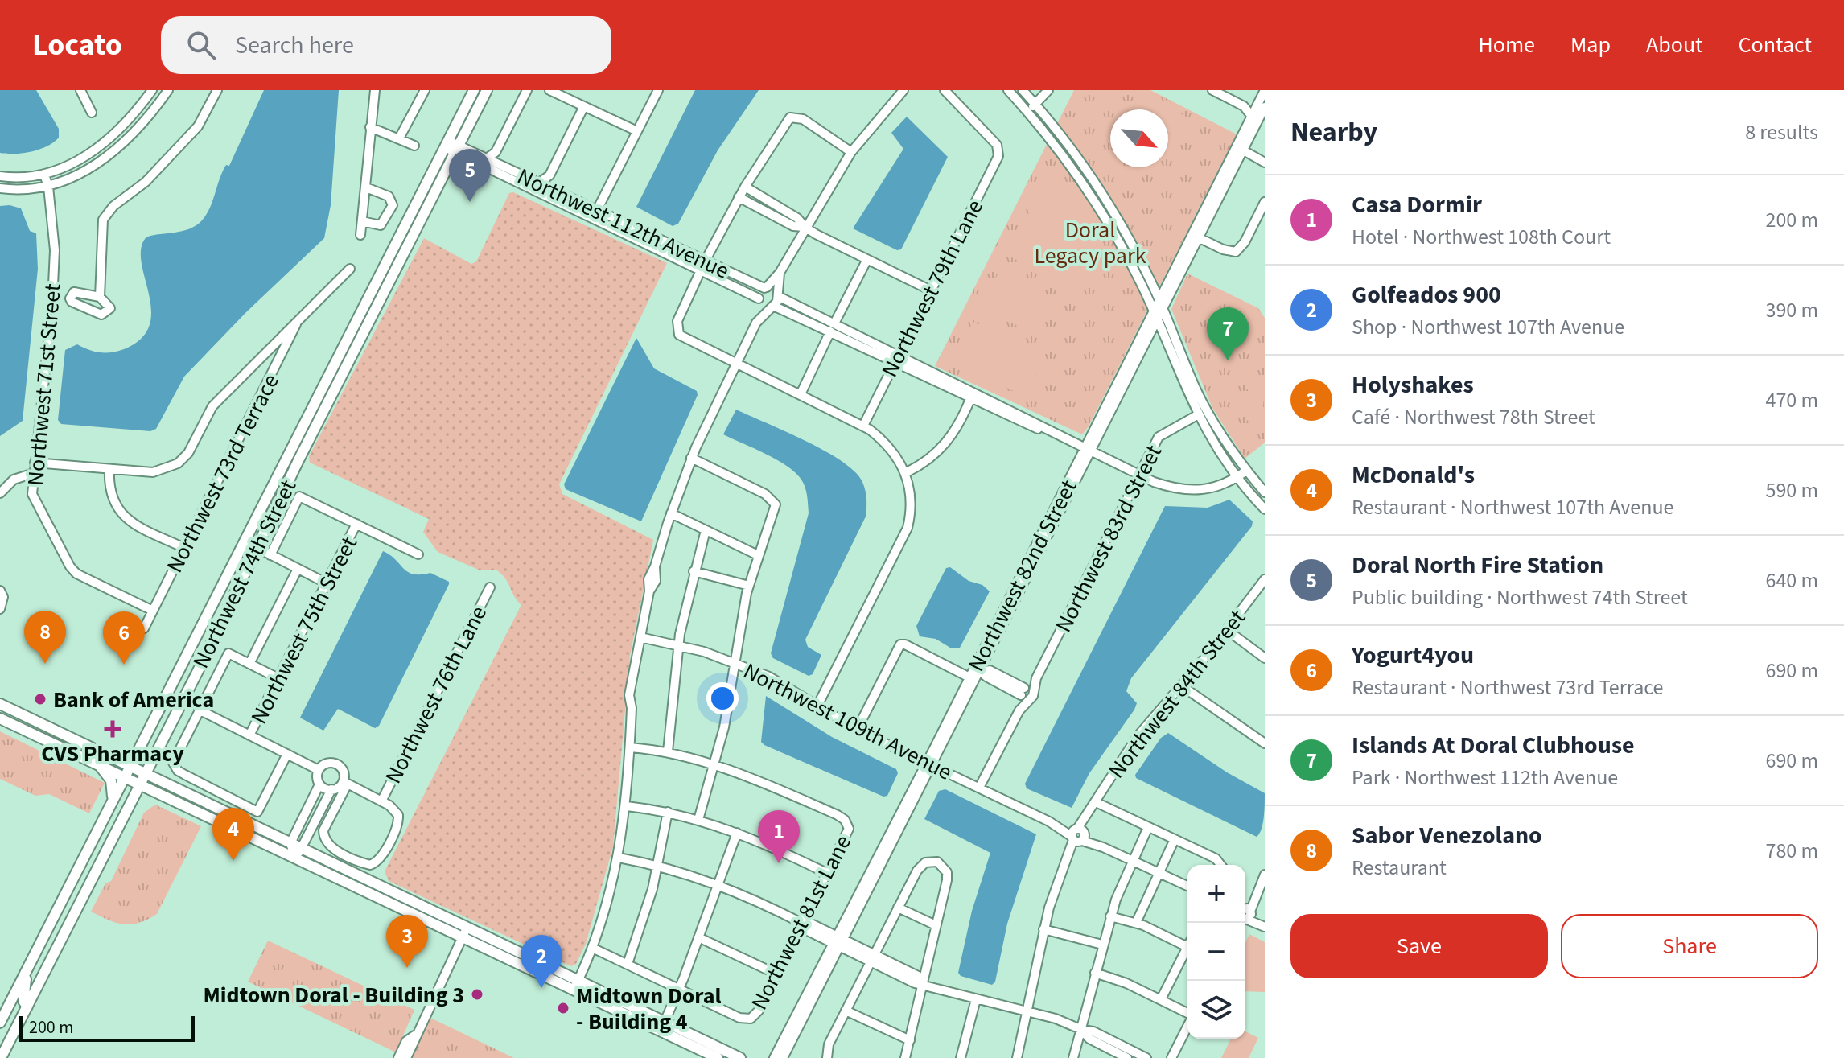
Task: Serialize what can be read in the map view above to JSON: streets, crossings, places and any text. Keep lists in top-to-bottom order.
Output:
{
  "streets": {
    "main road": ["Northwest 74th Street"],
    "street": [
      "Northwest 112th Avenue",
      "Northwest 79th Lane",
      "Northwest 71st Street",
      "Northwest 73rd Terrace",
      "Northwest 83rd Street",
      "Northwest 82nd Street",
      "Northwest 75th Street",
      "Northwest 84th Street",
      "Northwest 76th Lane",
      "Northwest 109th Avenue",
      "Northwest 81st Lane"
    ]
  },
  "crossings": [
    ["Northwest 112th Avenue", "Northwest 74th Street"],
    ["Northwest 71st Street", "Northwest 73rd Terrace"],
    ["Northwest 83rd Street", "Northwest 109th Avenue"],
    ["Northwest 82nd Street", "Northwest 109th Avenue"],
    ["Northwest 84th Street", "Northwest 109th Avenue"]
  ],
  "parks": ["Doral Legacy park"],
  "places": {
    "other": ["Bank of America", "Midtown Doral - Building 3", "Midtown Doral - Building 4"],
    "health": ["CVS Pharmacy"]
  },
  "scale_bar": "200 m",
  "north": "bottom right",
  "page": {
    "header": "Locato",
    "search": "Search here",
    "nav": [
      "Home",
      "Map",
      "About",
      "Contact"
    ],
    "heading": ["Nearby", "8 results"],
    "pins": [
      "5",
      "7",
      "8",
      "6",
      "4",
      "1",
      "3",
      "2"
    ],
    "list": [
      {
        "mark": "1",
        "name": "Casa Dormir",
        "note": "Hotel · Northwest 108th Court",
        "value": "200 m"
      },
      {
        "mark": "2",
        "name": "Golfeados 900",
        "note": "Shop · Northwest 107th Avenue",
        "value": "390 m"
      },
      {
        "mark": "3",
        "name": "Holyshakes",
        "note": "Café · Northwest 78th Street",
        "value": "470 m"
      },
      {
        "mark": "4",
        "name": "McDonald's",
        "note": "Restaurant · Northwest 107th Avenue",
        "value": "590 m"
      },
      {
        "mark": "5",
        "name": "Doral North Fire Station",
        "note": "Public building · Northwest 74th Street",
        "value": "640 m"
      },
      {
        "mark": "6",
        "name": "Yogurt4you",
        "note": "Restaurant · Northwest 73rd Terrace",
        "value": "690 m"
      },
      {
        "mark": "7",
        "name": "Islands At Doral Clubhouse",
        "note": "Park · Northwest 112th Avenue",
        "value": "690 m"
      },
      {
        "mark": "8",
        "name": "Sabor Venezolano",
        "note": "Restaurant",
        "value": "780 m"
      }
    ],
    "map_buttons": ["+", "−"],
    "buttons": ["Save", "Share"],
    "scale": "200 m"
  }
}
